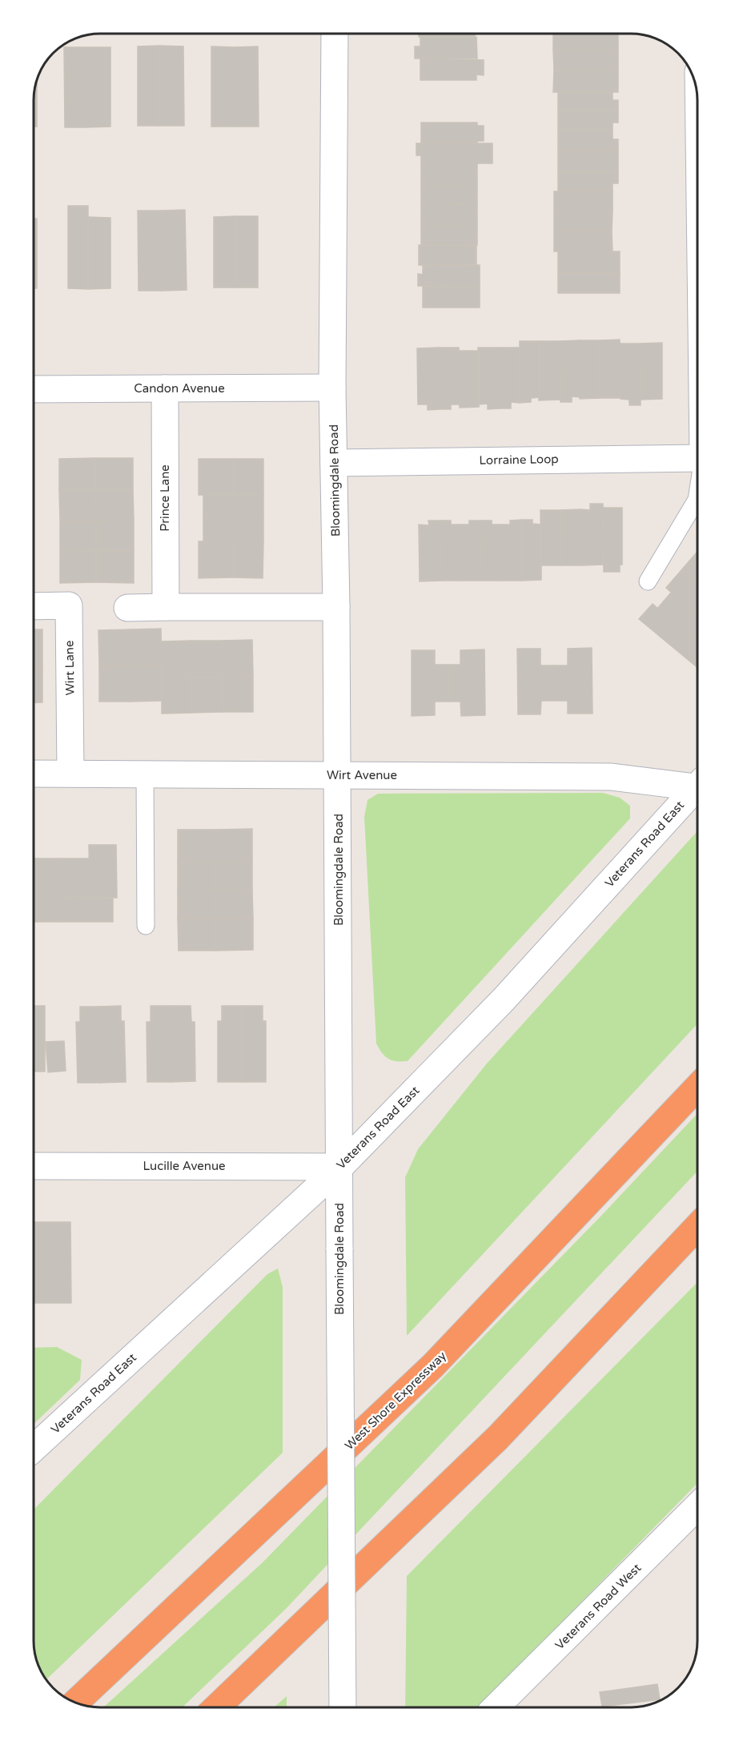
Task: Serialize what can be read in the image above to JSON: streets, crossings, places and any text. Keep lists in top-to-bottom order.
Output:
{
  "streets": {
    "highway": ["West Shore Expressway"],
    "street": [
      "Candon Avenue",
      "Lorraine Loop",
      "Bloomingdale Road",
      "Prince Lane",
      "Wirt Lane",
      "Wirt Avenue",
      "Veterans Road East",
      "Lucille Avenue",
      "Veterans Road West"
    ]
  },
  "crossings": [
    ["Candon Avenue", "Bloomingdale Road"],
    ["Candon Avenue", "Prince Lane"],
    ["Lorraine Loop", "Bloomingdale Road"],
    ["Bloomingdale Road", "Wirt Avenue"],
    ["Bloomingdale Road", "Veterans Road East"],
    ["Bloomingdale Road", "Lucille Avenue"],
    ["Wirt Lane", "Wirt Avenue"],
    ["Veterans Road East", "Lucille Avenue"]
  ]
}
